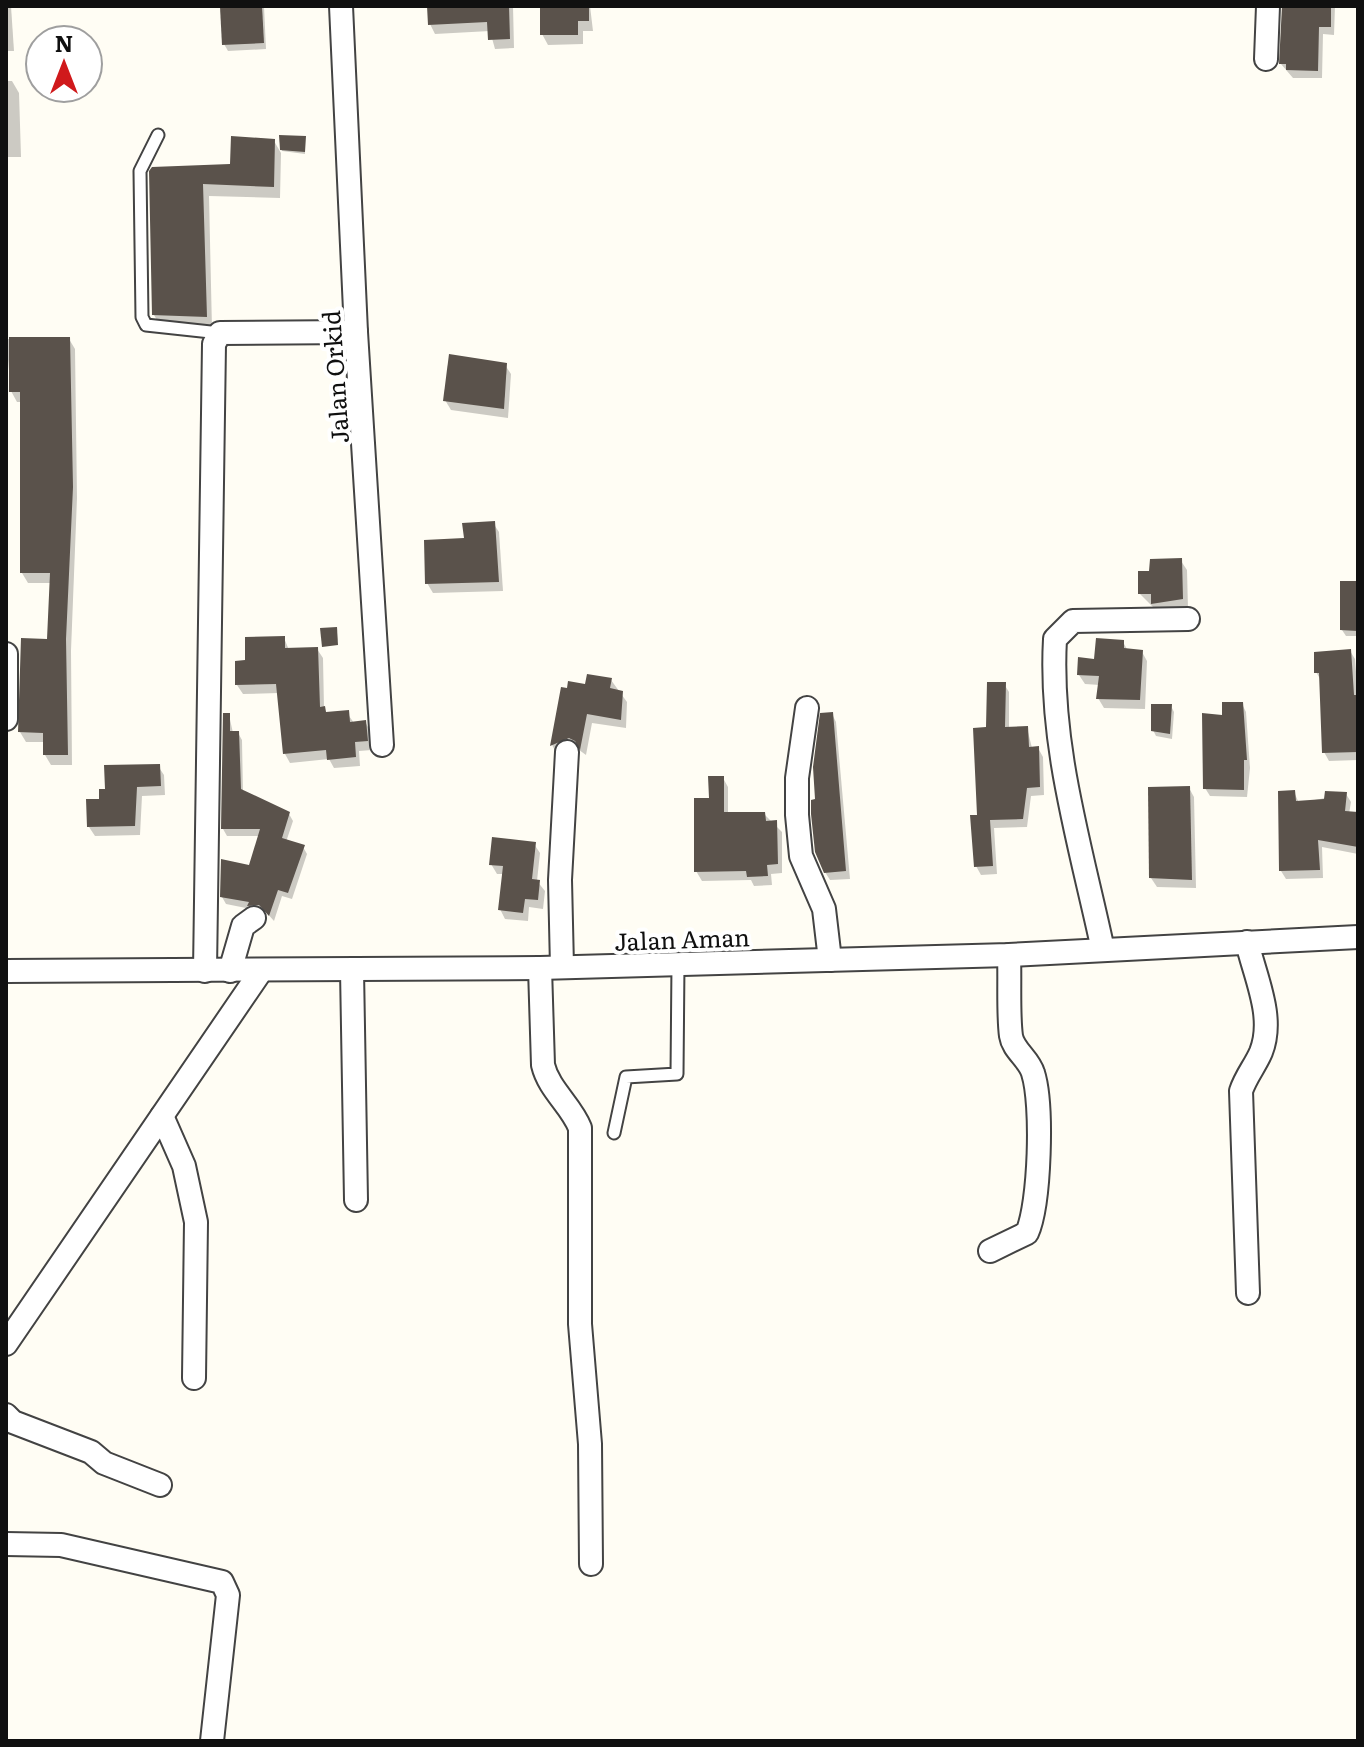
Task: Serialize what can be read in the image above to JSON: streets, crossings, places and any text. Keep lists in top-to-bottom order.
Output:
{
  "streets": {
    "street": ["Jalan Orkid", "Jalan Aman"]
  },
  "north": "top"
}
